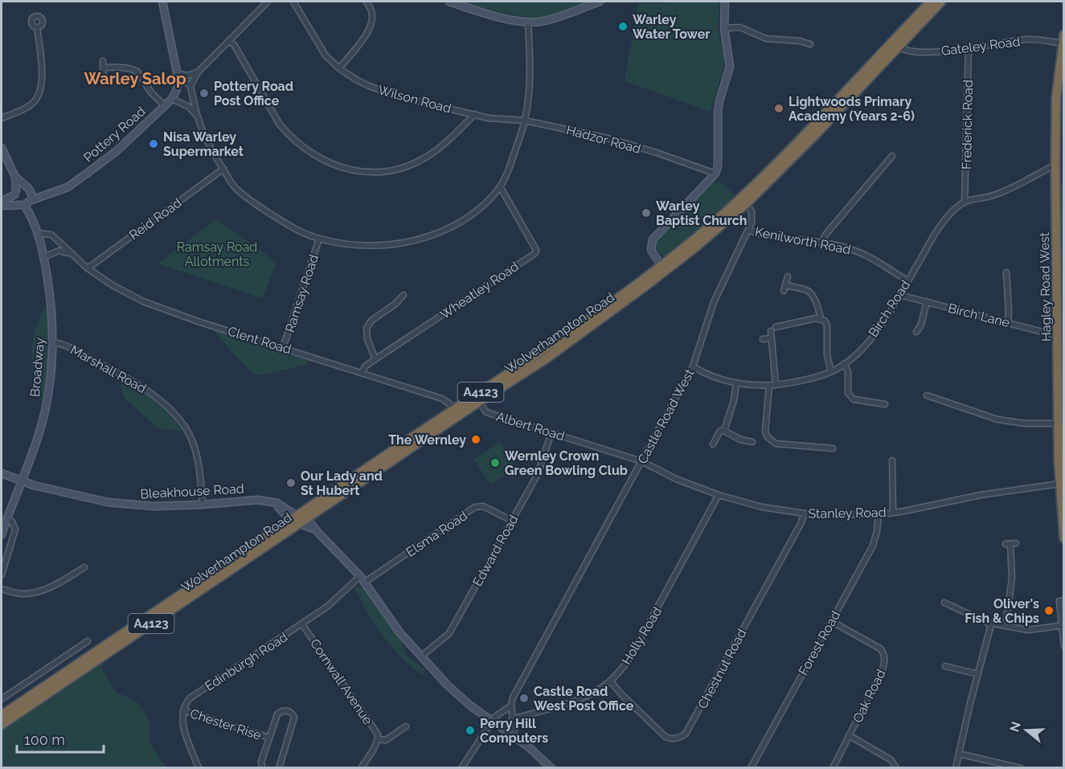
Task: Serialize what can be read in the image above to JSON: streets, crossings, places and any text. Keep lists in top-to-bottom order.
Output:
{
  "streets": {
    "highway": ["Hagley Road West", "Wolverhampton Road", "A4123"],
    "street": [
      "Gateley Road",
      "Wilson Road",
      "Frederick Road",
      "Pottery Road",
      "Hadzor Road",
      "Reid Road",
      "Kenilworth Road",
      "Wheatley Road",
      "Ramsay Road",
      "Birch Road",
      "Birch Lane",
      "Clent Road",
      "Broadway",
      "Marshall Road",
      "Castle Road West",
      "Albert Road",
      "Bleakhouse Road",
      "Stanley Road",
      "Elsma Road",
      "Edward Road",
      "Holly Road",
      "Forest Road",
      "Edinburgh Road",
      "Chestnut Road",
      "Cornwall Avenue",
      "Oak Road",
      "Chester Rise"
    ]
  },
  "crossings": [
    ["Gateley Road", "Frederick Road"],
    ["Gateley Road", "Hagley Road West"],
    ["Gateley Road", "Wolverhampton Road"],
    ["Wilson Road", "Hadzor Road"],
    ["Frederick Road", "Birch Road"],
    ["Pottery Road", "Broadway"],
    ["Reid Road", "Clent Road"],
    ["Kenilworth Road", "Birch Road"],
    ["Kenilworth Road", "Castle Road West"],
    ["Hagley Road West", "Birch Lane"],
    ["Hagley Road West", "Stanley Road"],
    ["Wheatley Road", "Clent Road"],
    ["Ramsay Road", "Clent Road"],
    ["Birch Road", "Birch Lane"],
    ["Birch Road", "Castle Road West"],
    ["Wolverhampton Road", "Clent Road"],
    ["Wolverhampton Road", "Castle Road West"],
    ["Wolverhampton Road", "Albert Road"],
    ["Wolverhampton Road", "Bleakhouse Road"],
    ["Clent Road", "Broadway"],
    ["Broadway", "Marshall Road"],
    ["Broadway", "Bleakhouse Road"],
    ["Marshall Road", "Bleakhouse Road"],
    ["Castle Road West", "Albert Road"],
    ["Castle Road West", "Bleakhouse Road"],
    ["Castle Road West", "Stanley Road"],
    ["Castle Road West", "Holly Road"],
    ["Albert Road", "Stanley Road"],
    ["Albert Road", "Edward Road"],
    ["Bleakhouse Road", "Elsma Road"],
    ["Bleakhouse Road", "Edward Road"],
    ["Bleakhouse Road", "Edinburgh Road"],
    ["Stanley Road", "Holly Road"],
    ["Stanley Road", "Forest Road"],
    ["Stanley Road", "Chestnut Road"],
    ["Elsma Road", "Edward Road"],
    ["Elsma Road", "Edinburgh Road"],
    ["Holly Road", "Chestnut Road"],
    ["Forest Road", "Oak Road"],
    ["Edinburgh Road", "Cornwall Avenue"],
    ["Edinburgh Road", "Chester Rise"]
  ],
  "districts": ["Warley Salop"],
  "parks": ["Ramsay Road Allotments"],
  "places": [
    "Warley Water Tower",
    "Pottery Road Post Office",
    "Lightwoods Primary Academy (Years 2-6)",
    "Nisa Warley Supermarket",
    "Warley Baptist Church",
    "The Wernley",
    "Wernley Crown Green Bowling Club",
    "Our Lady and St Hubert",
    "Oliver's Fish & Chips",
    "Castle Road West Post Office",
    "Perry Hill Computers"
  ],
  "scale_bar": "100 m",
  "north": "left"
}
